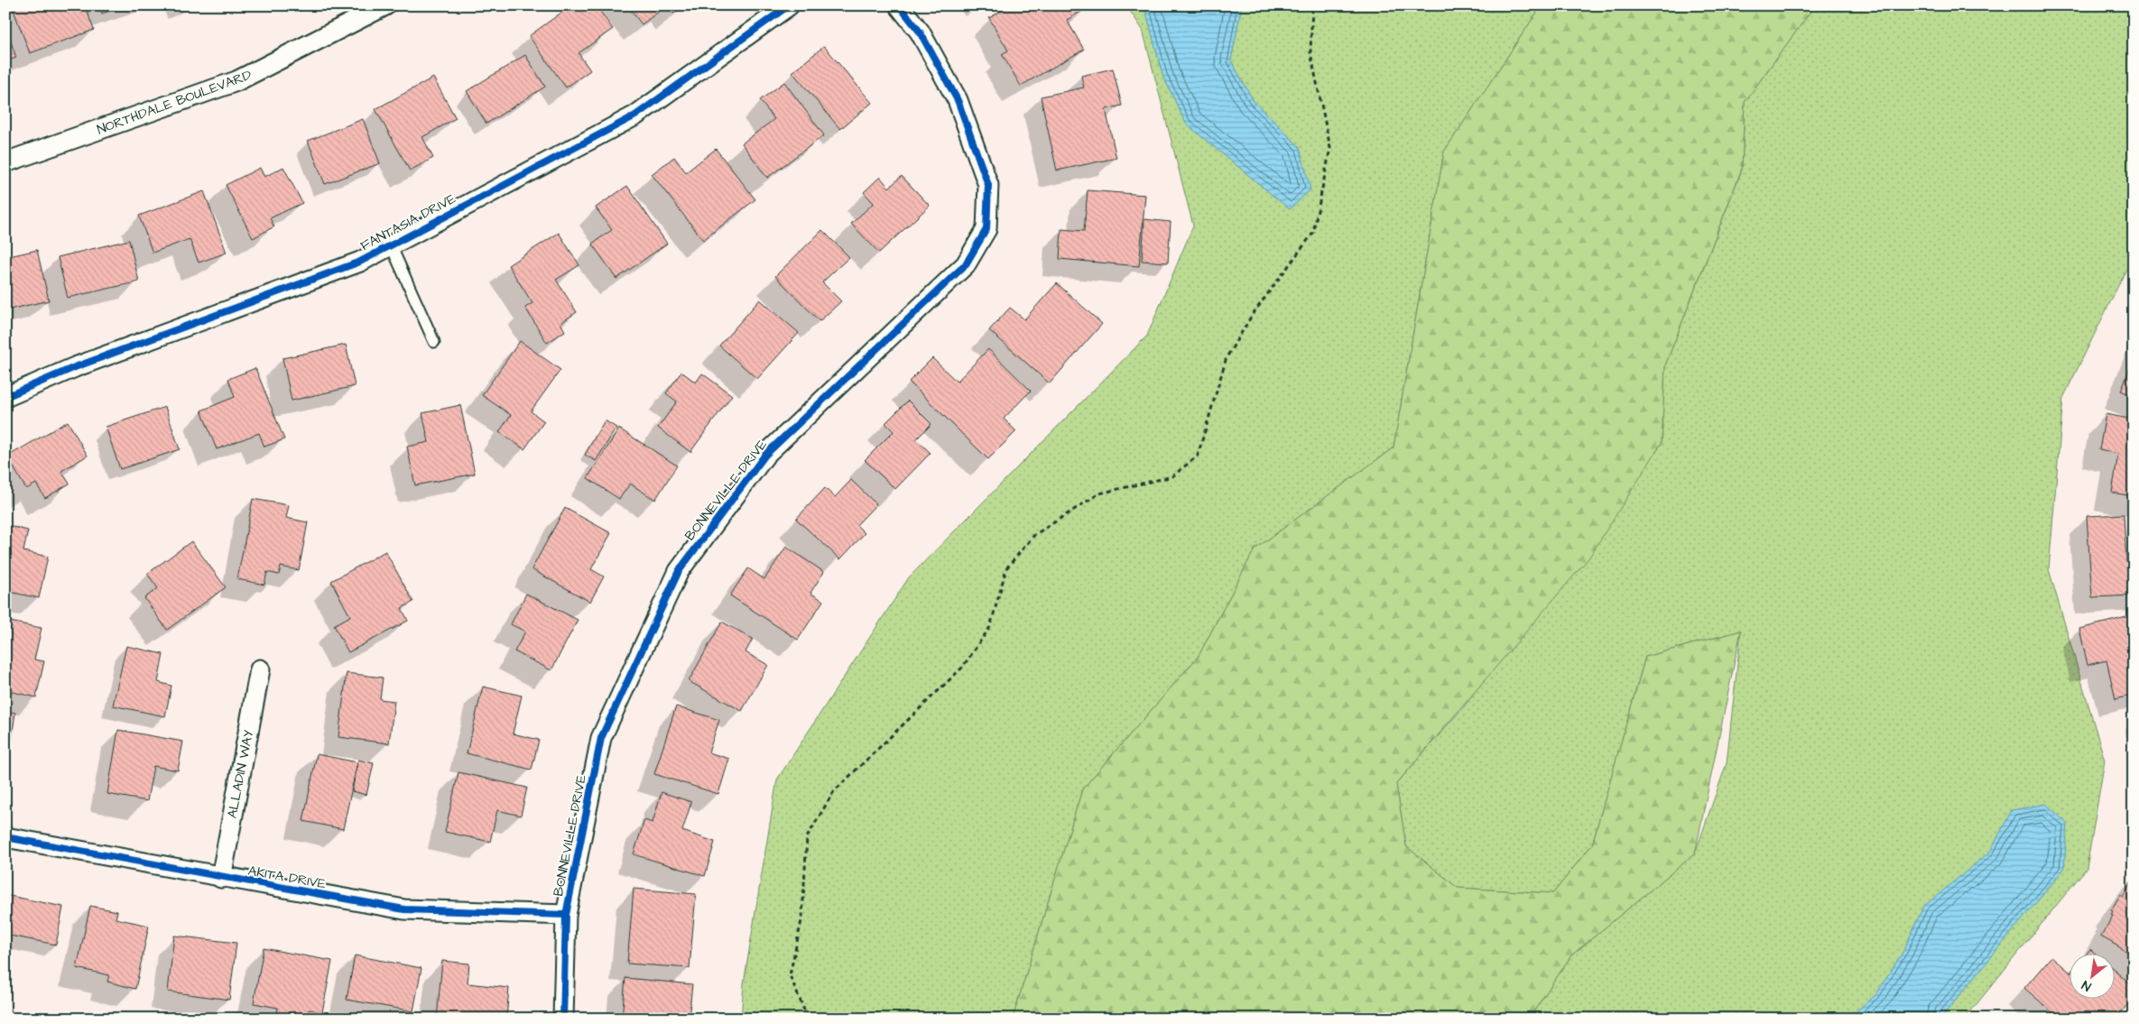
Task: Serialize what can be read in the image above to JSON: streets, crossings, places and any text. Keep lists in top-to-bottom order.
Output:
{
  "streets": {
    "street": [
      "NORTHDALE BOULEVARD",
      "FANTASIA DRIVE",
      "BONNEVILLE DRIVE",
      "ALLADIN WAY",
      "AKITA DRIVE"
    ]
  },
  "crossings": [
    ["BONNEVILLE DRIVE", "AKITA DRIVE"],
    ["ALLADIN WAY", "AKITA DRIVE"]
  ],
  "north": "bottom left"
}
